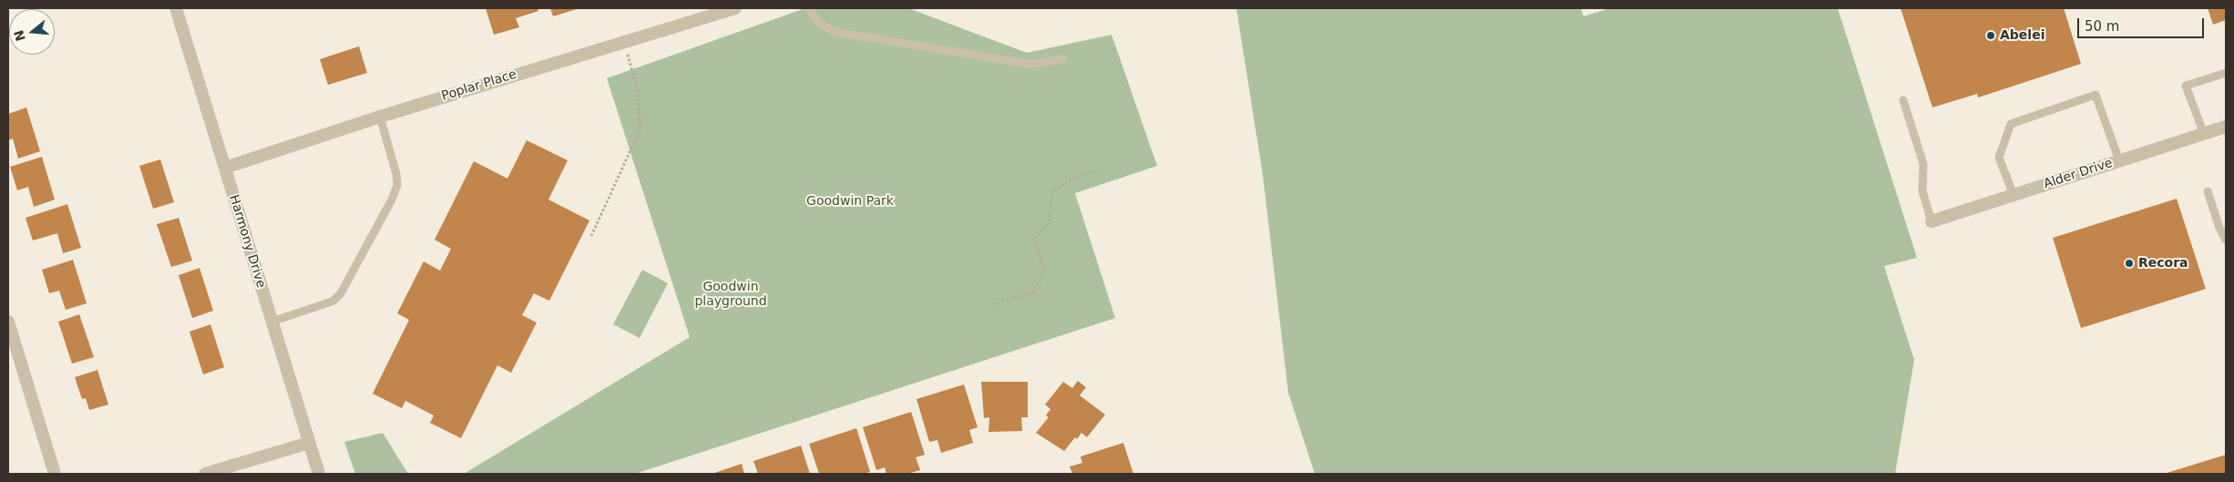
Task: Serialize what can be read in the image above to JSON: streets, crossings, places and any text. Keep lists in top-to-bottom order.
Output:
{
  "streets": {
    "street": ["Poplar Place", "Alder Drive", "Harmony Drive"]
  },
  "crossings": [
    ["Poplar Place", "Harmony Drive"]
  ],
  "parks": ["Goodwin Park", "Goodwin playground"],
  "places": ["Abelei", "Recora"],
  "scale_bar": "50 m",
  "north": "left"
}
